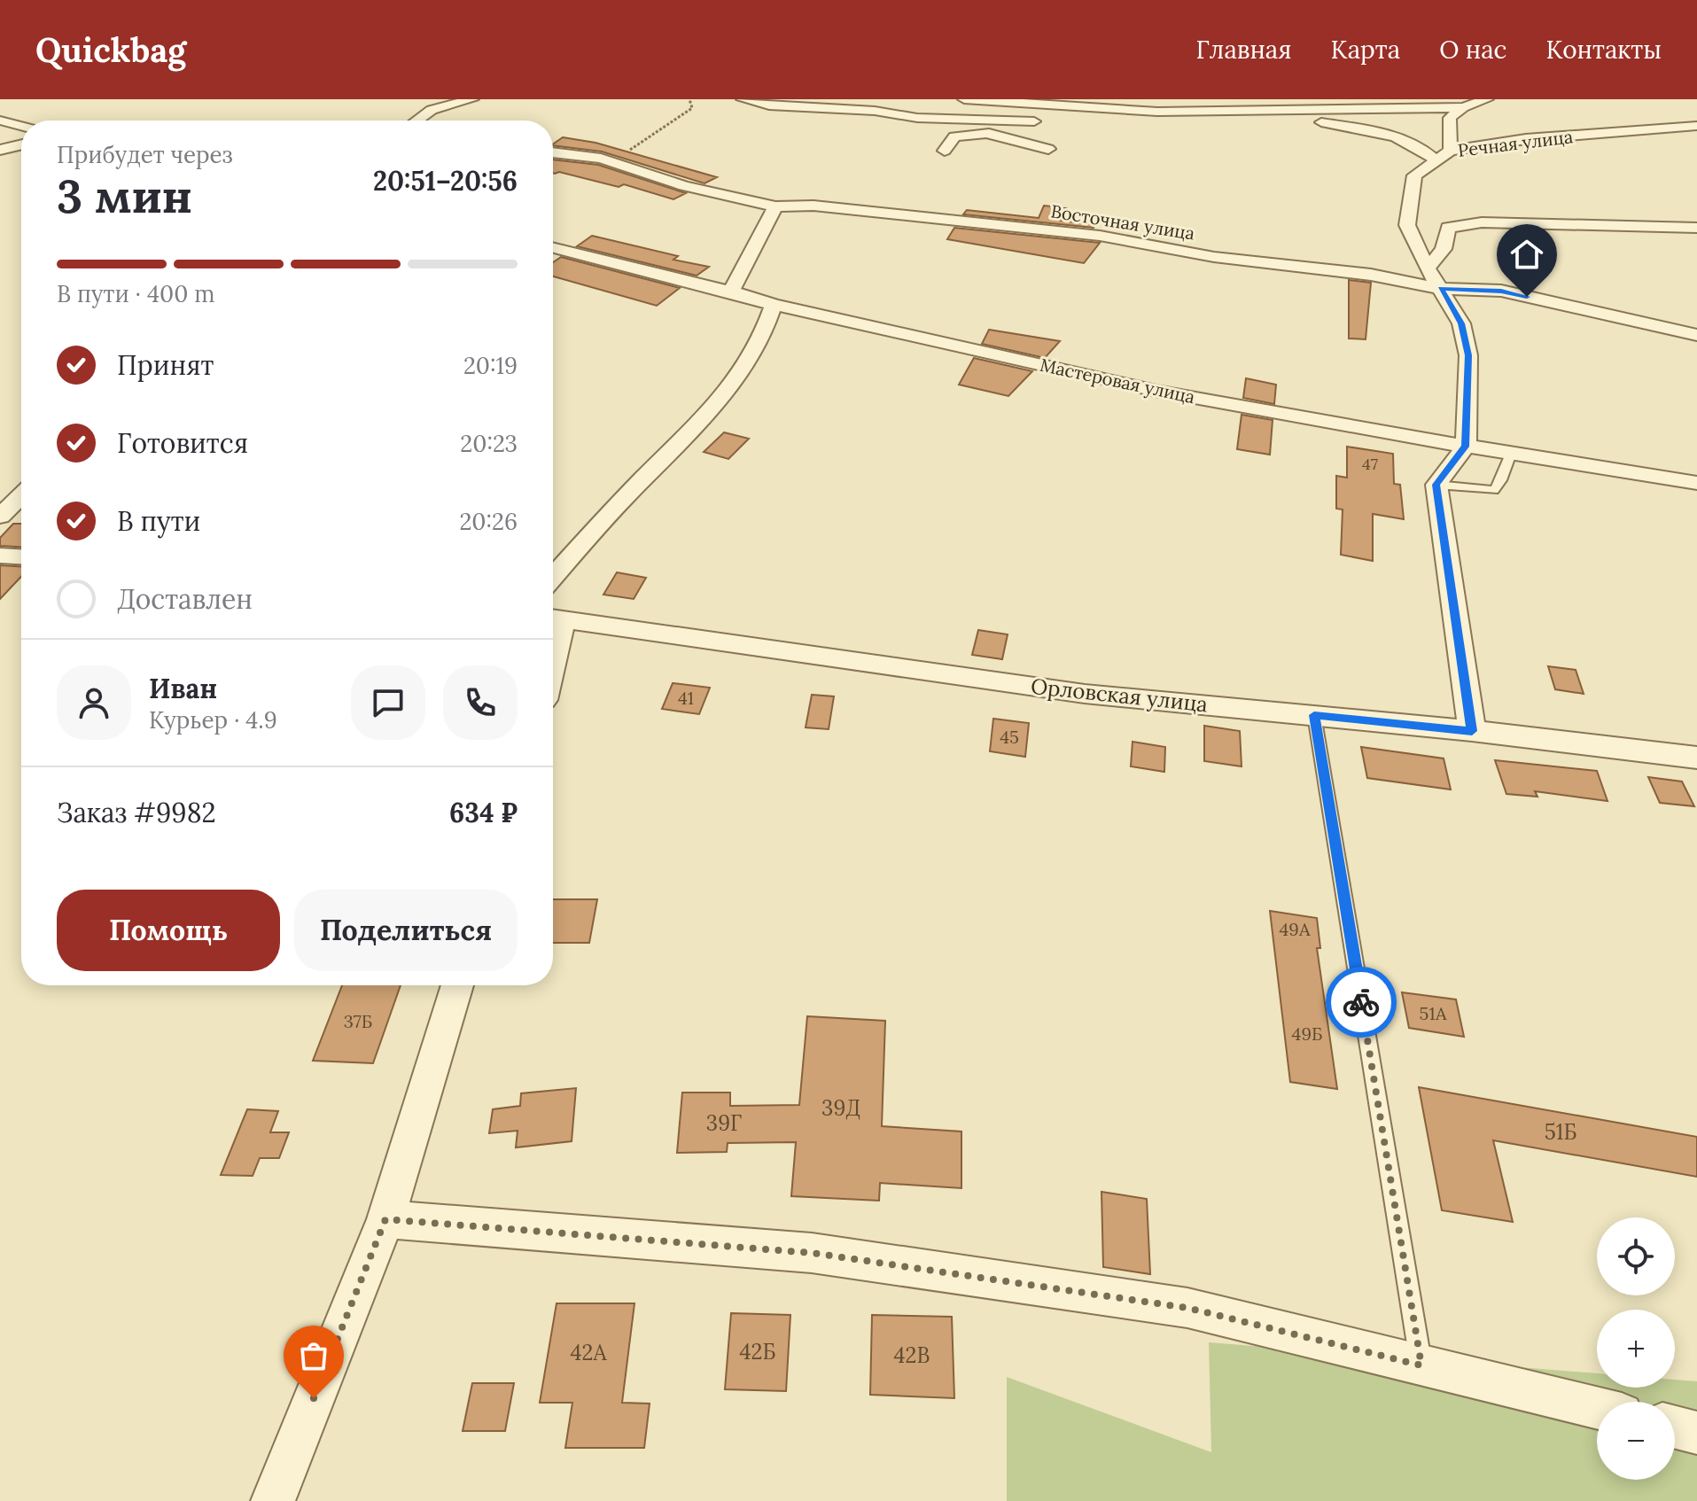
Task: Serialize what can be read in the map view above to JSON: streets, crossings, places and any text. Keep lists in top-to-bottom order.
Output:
{
  "streets": {
    "street": [
      "Речная улица",
      "Восточная улица",
      "Мастеровая улица",
      "Орловская улица"
    ]
  },
  "crossings": [
    ["Речная улица", "Восточная улица"],
    ["Речная улица", "Мастеровая улица"]
  ],
  "house_numbers": [
    "47",
    "41",
    "45",
    "49А",
    "51А",
    "37Б",
    "49Б",
    "39Д",
    "39Г",
    "51Б",
    "42Б",
    "42А",
    "42В"
  ],
  "page": {
    "header": "Quickbag",
    "nav": [
      "Главная",
      "Карта",
      "О нас",
      "Контакты"
    ],
    "heading": ["3 мин", "Прибудет через", "20:51–20:56"],
    "panel": [
      "Иван",
      "Курьер · 4.9",
      "Заказ #9982",
      "634 ₽"
    ],
    "bar": "В пути · 400 m",
    "list": [
      ["Принят", "20:19"],
      ["Готовится", "20:23"],
      ["В пути", "20:26"],
      "Доставлен"
    ],
    "buttons": ["Помощь", "Поделиться"],
    "map_buttons": ["+", "−"]
  }
}
